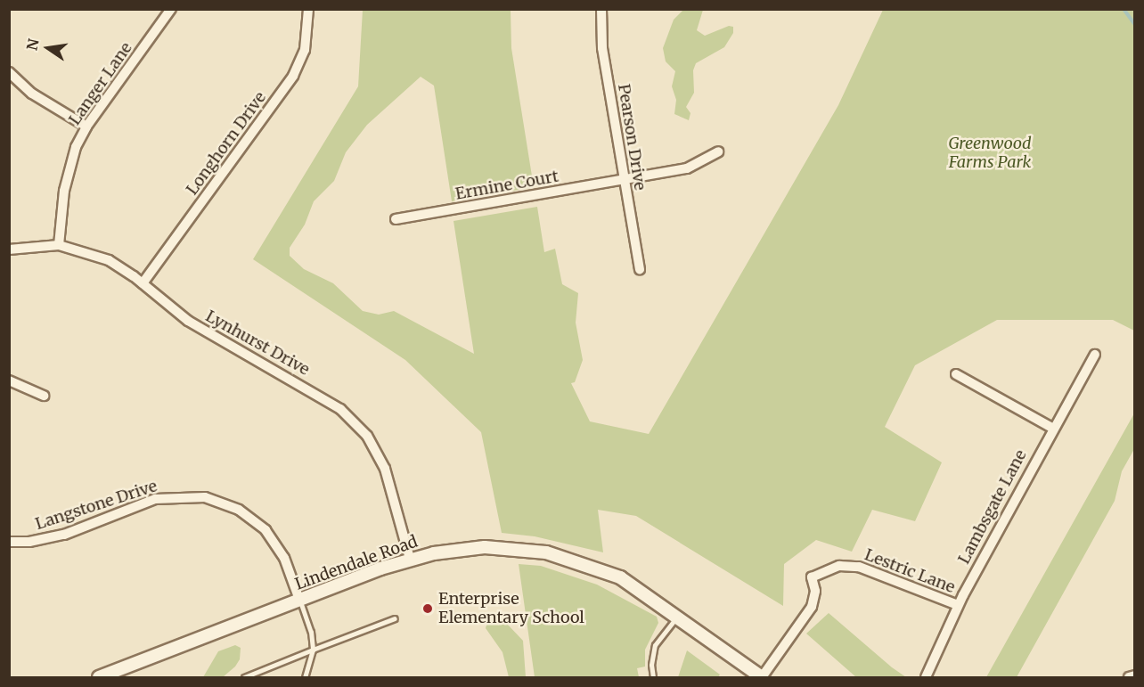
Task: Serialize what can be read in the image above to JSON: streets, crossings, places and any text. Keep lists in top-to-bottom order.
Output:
{
  "streets": {
    "street": [
      "Langer Lane",
      "Pearson Drive",
      "Longhorn Drive",
      "Ermine Court",
      "Lynhurst Drive",
      "Langstone Drive",
      "Lambsgate Lane",
      "Lindendale Road",
      "Lestric Lane"
    ]
  },
  "crossings": [
    ["Langer Lane", "Lynhurst Drive"],
    ["Pearson Drive", "Ermine Court"],
    ["Longhorn Drive", "Lynhurst Drive"],
    ["Lynhurst Drive", "Lindendale Road"],
    ["Langstone Drive", "Lindendale Road"],
    ["Lambsgate Lane", "Lestric Lane"],
    ["Lindendale Road", "Lestric Lane"]
  ],
  "parks": ["Greenwood Farms Park"],
  "places": ["Enterprise Elementary School"],
  "north": "left"
}
